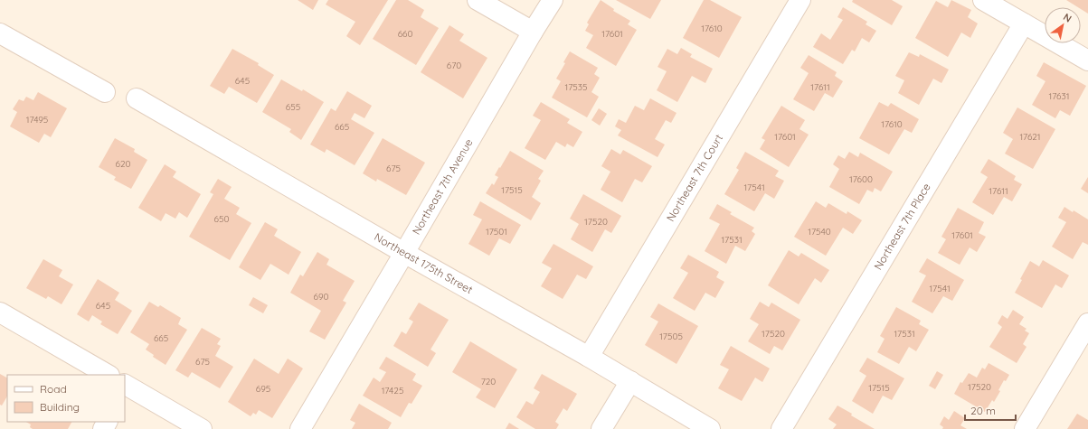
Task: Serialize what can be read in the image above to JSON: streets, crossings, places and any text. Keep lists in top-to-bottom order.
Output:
{
  "streets": {
    "street": [
      "Northeast 7th Court",
      "Northeast 7th Avenue",
      "Northeast 7th Place",
      "Northeast 175th Street"
    ]
  },
  "crossings": [
    ["Northeast 7th Court", "Northeast 175th Street"],
    ["Northeast 7th Avenue", "Northeast 175th Street"]
  ],
  "house_numbers": [
    "17610",
    "660",
    "17601",
    "670",
    "645",
    "17535",
    "17611",
    "17631",
    "655",
    "17495",
    "17610",
    "665",
    "17601",
    "17621",
    "620",
    "675",
    "17600",
    "17541",
    "17515",
    "17611",
    "650",
    "17520",
    "17501",
    "17540",
    "17601",
    "17531",
    "17541",
    "690",
    "645",
    "17520",
    "17531",
    "17505",
    "665",
    "675",
    "720",
    "17520",
    "17515",
    "695",
    "17425"
  ],
  "legend": ["Road", "Building"],
  "scale_bar": "20 m",
  "north": "top right"
}
